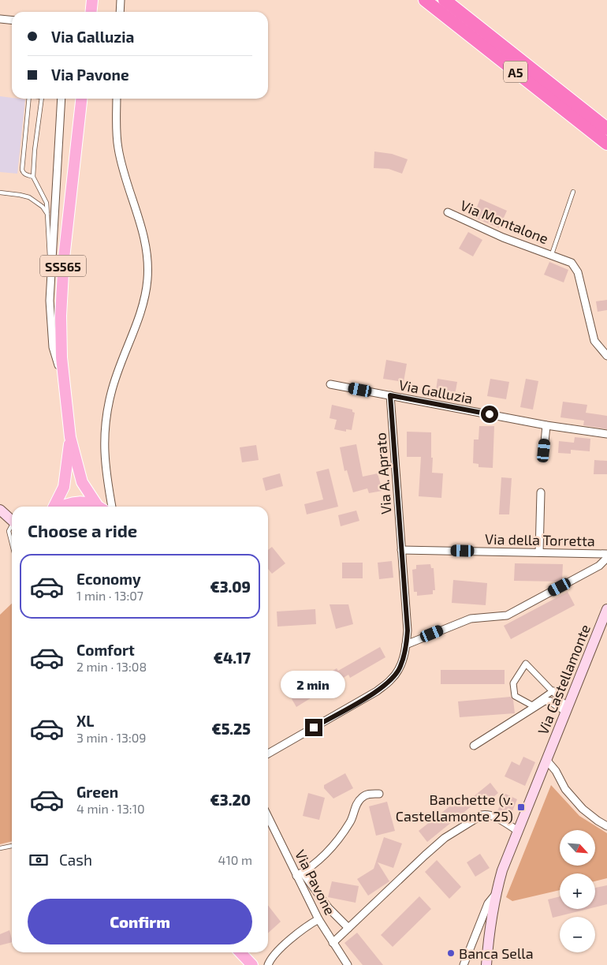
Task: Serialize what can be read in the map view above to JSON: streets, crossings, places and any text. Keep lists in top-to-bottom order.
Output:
{
  "streets": {
    "highway": ["A5"],
    "main road": ["SS565", "Via Castellamonte"],
    "street": [
      "Via Montalone",
      "Via Galluzia",
      "Via A. Aprato",
      "Via della Torretta",
      "Via Pavone"
    ]
  },
  "crossings": [
    ["Via Galluzia", "Via A. Aprato"],
    ["Via A. Aprato", "Via della Torretta"]
  ],
  "places": {
    "transit": ["Banchette (v. Castellamonte 25)"],
    "other": ["Banca Sella"]
  },
  "north": "bottom right",
  "page": {
    "banner": ["Via Galluzia", "Via Pavone"],
    "heading": "Choose a ride",
    "list": [
      {
        "name": "Economy",
        "note": "1 min · 13:07",
        "value": "€3.09"
      },
      {
        "name": "Comfort",
        "note": "2 min · 13:08",
        "value": "€4.17"
      },
      {
        "name": "XL",
        "note": "3 min · 13:09",
        "value": "€5.25"
      },
      {
        "name": "Green",
        "note": "4 min · 13:10",
        "value": "€3.20"
      }
    ],
    "bubble": "2 min",
    "map_buttons": ["+", "−"],
    "pay": ["Cash", "410 m"],
    "buttons": "Confirm"
  }
}
